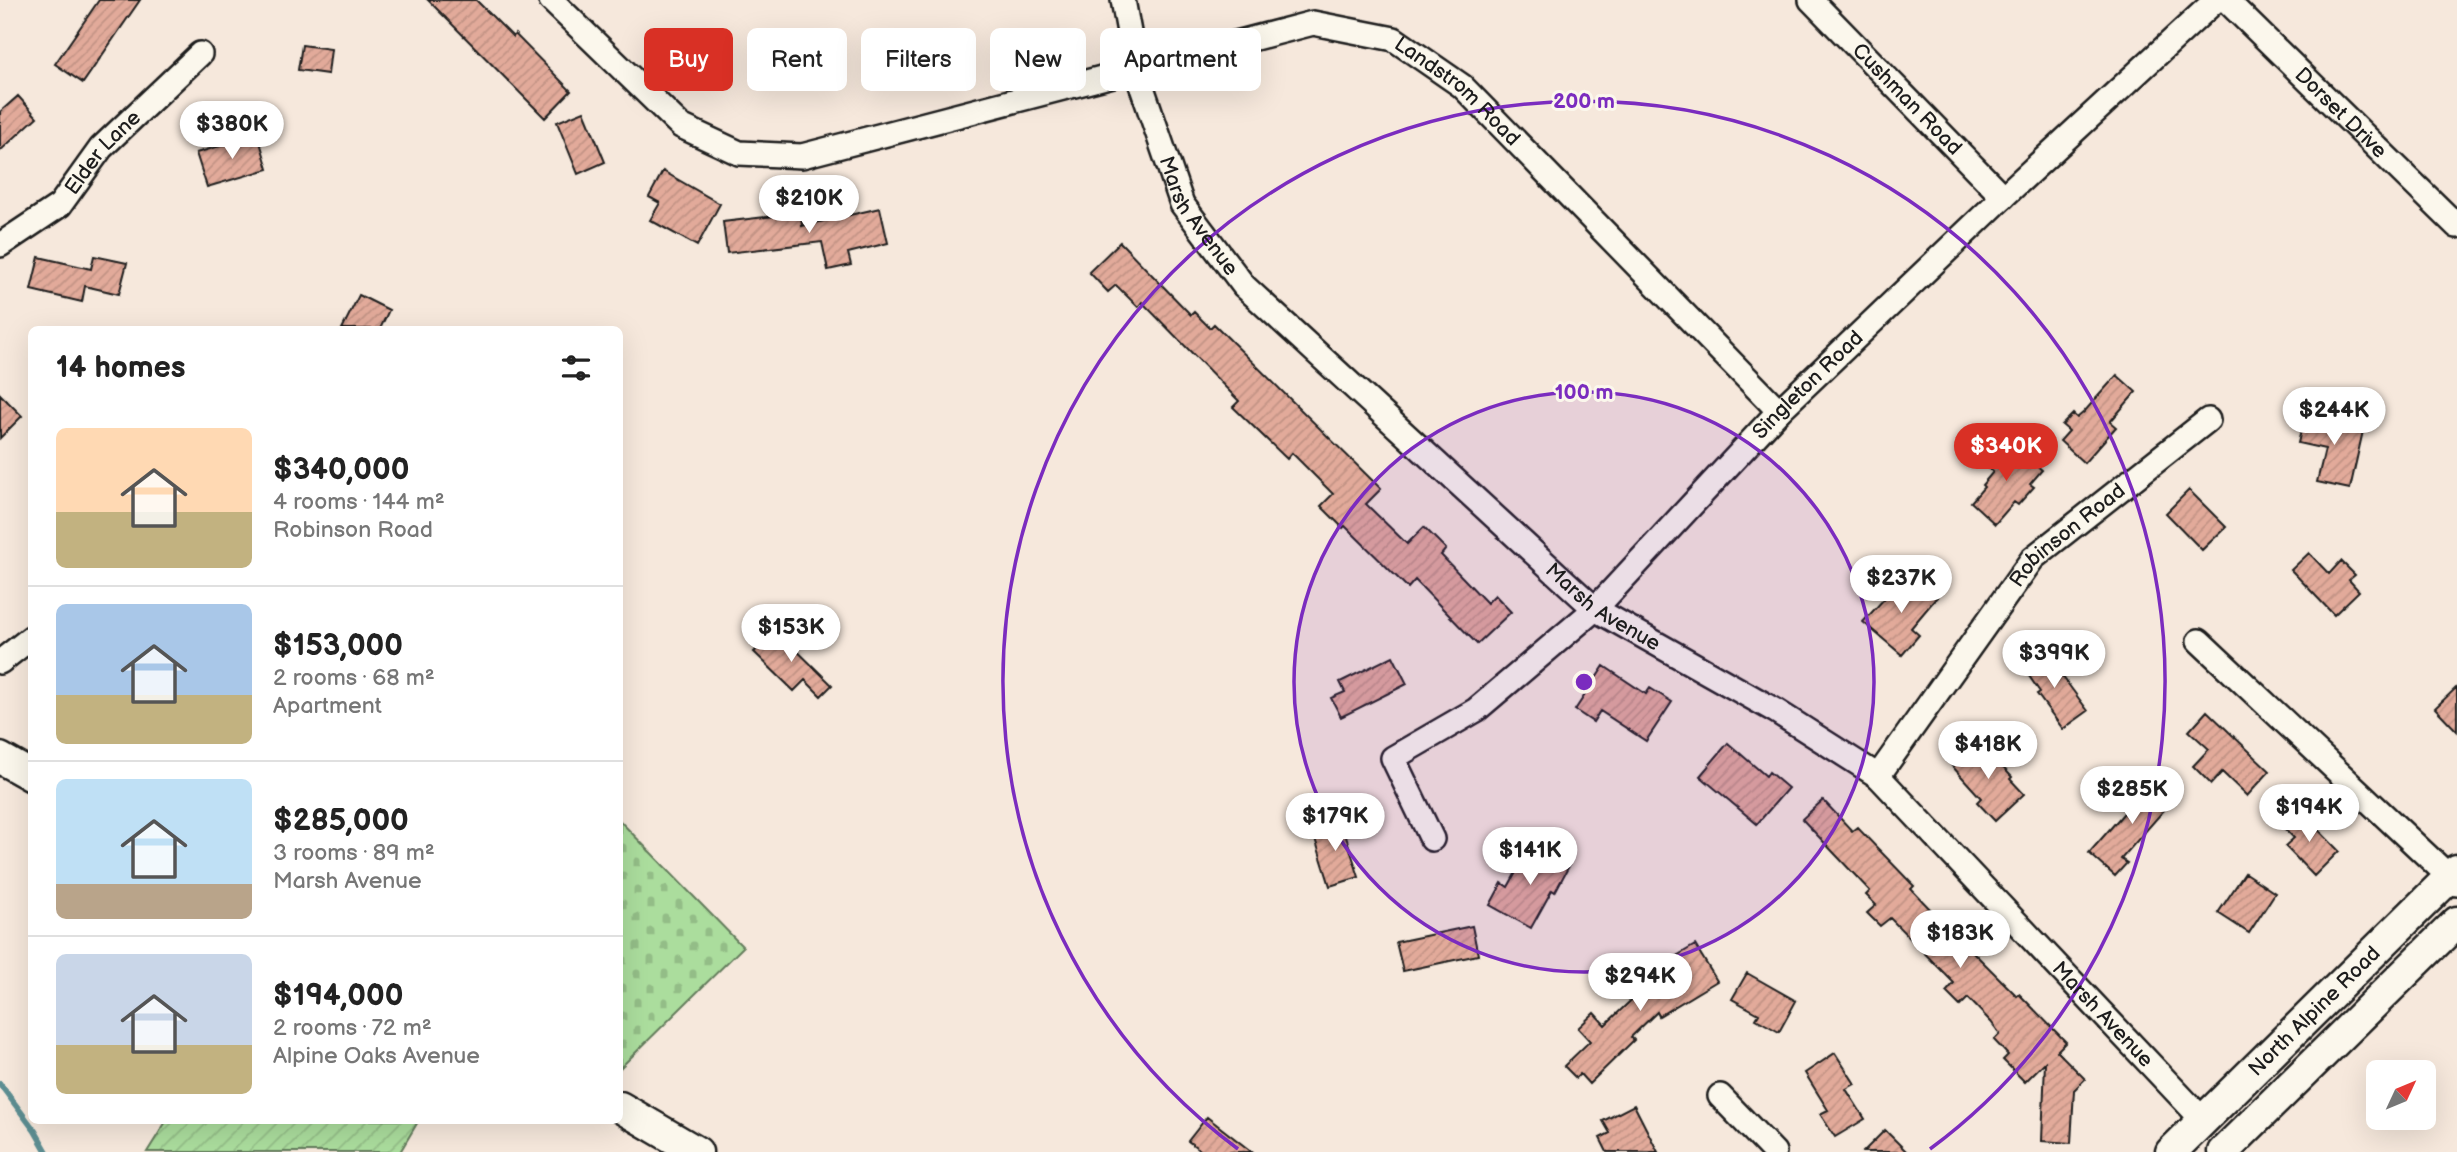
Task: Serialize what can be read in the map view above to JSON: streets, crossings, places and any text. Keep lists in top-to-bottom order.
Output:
{
  "streets": {
    "main road": ["North Alpine Road"],
    "street": [
      "Landstrom Road",
      "Cushman Road",
      "Dorset Drive",
      "Elder Lane",
      "Marsh Avenue",
      "Singleton Road",
      "Robinson Road"
    ]
  },
  "crossings": [
    ["Landstrom Road", "Singleton Road"],
    ["Cushman Road", "Singleton Road"],
    ["Marsh Avenue", "Singleton Road"],
    ["Marsh Avenue", "Robinson Road"],
    ["Marsh Avenue", "North Alpine Road"]
  ],
  "north": "top right",
  "page": {
    "chip": [
      "Buy",
      "Rent",
      "Filters",
      "New",
      "Apartment"
    ],
    "price": [
      "$380K",
      "$210K",
      "$244K",
      "$340K",
      "$237K",
      "$153K",
      "$399K",
      "$418K",
      "$285K",
      "$194K",
      "$179K",
      "$141K",
      "$183K",
      "$294K"
    ],
    "heading": "14 homes",
    "list": [
      {
        "name": "$340,000",
        "note": "4 rooms · 144 m² · Robinson Road"
      },
      {
        "name": "$153,000",
        "note": "2 rooms · 68 m² · Apartment"
      },
      {
        "name": "$285,000",
        "note": "3 rooms · 89 m² · Marsh Avenue"
      },
      {
        "name": "$194,000",
        "note": "2 rooms · 72 m² · Alpine Oaks Avenue"
      }
    ]
  },
  "rings": ["200 m", "100 m"]
}
